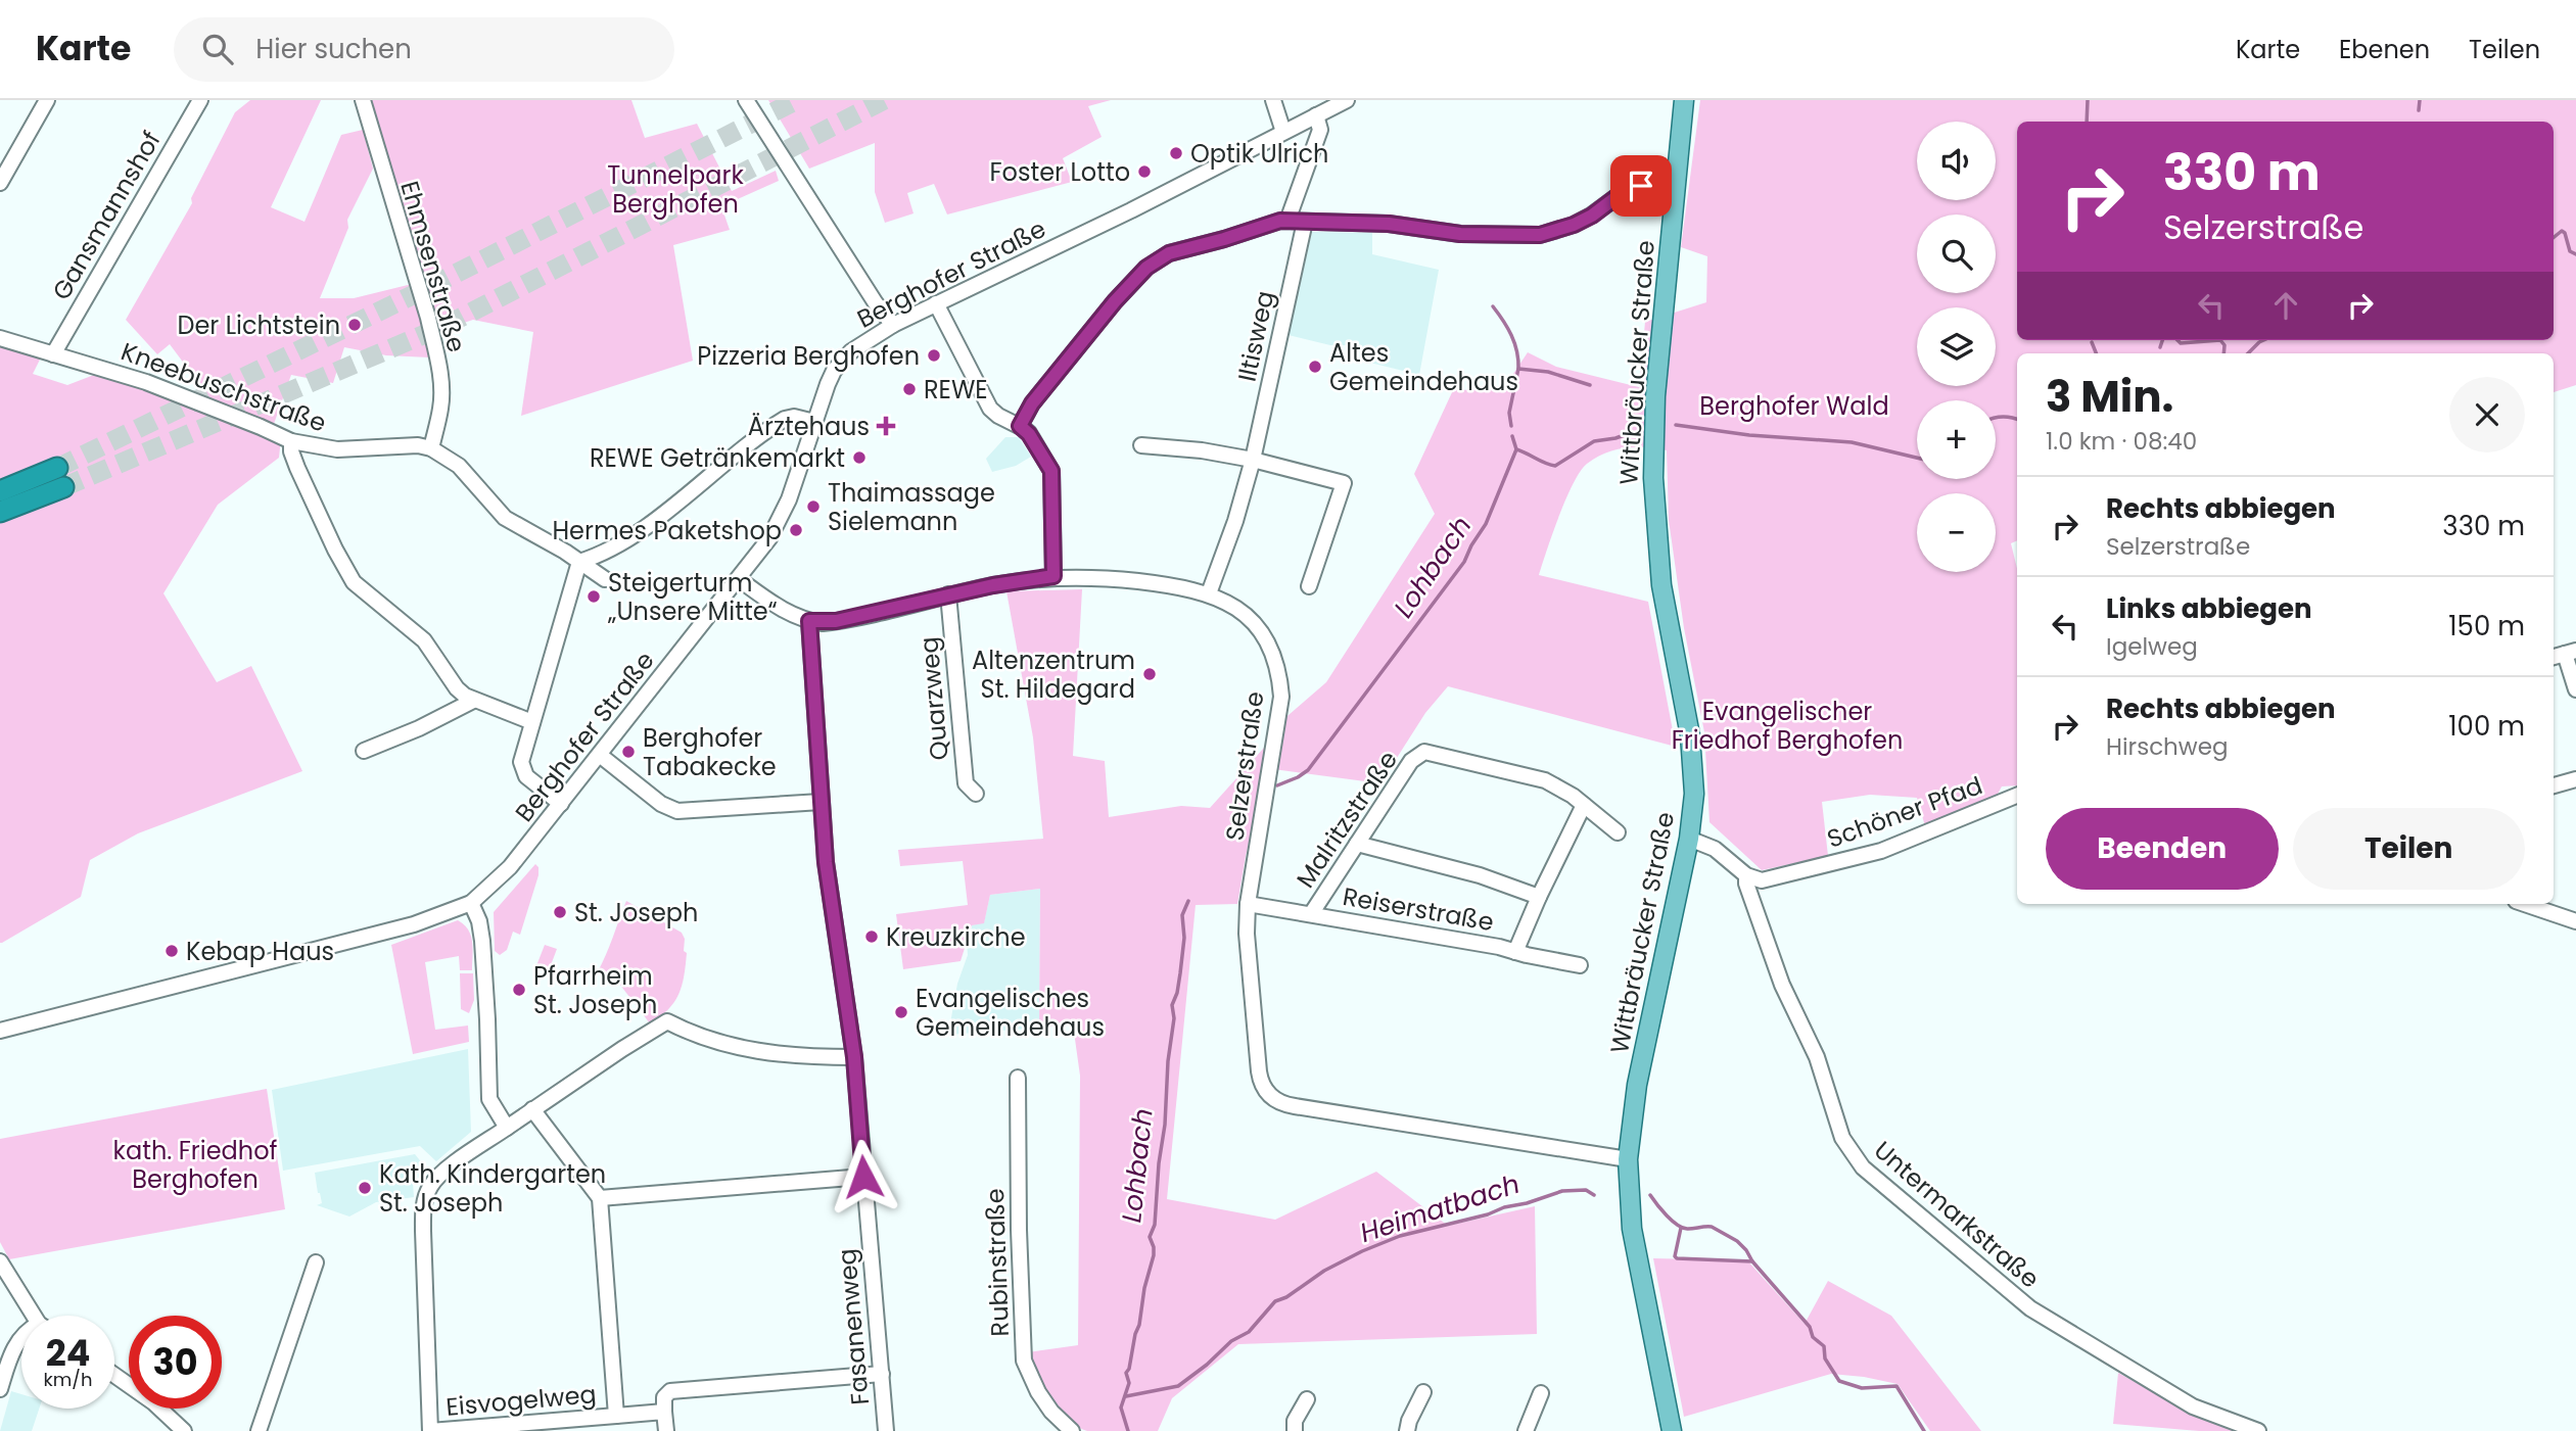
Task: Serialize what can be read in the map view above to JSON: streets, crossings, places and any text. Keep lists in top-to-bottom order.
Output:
{
  "streets": {
    "main road": ["Wittbräucker Straße"],
    "street": [
      "Gansmannshof",
      "Ehmsenstraße",
      "Berghofer Straße",
      "Iltisweg",
      "Kneebuschstraße",
      "Quarzweg",
      "Selzerstraße",
      "Schöner Pfad",
      "Malritzstraße",
      "Reiserstraße",
      "Untermarkstraße",
      "Rubinstraße",
      "Fasanenweg",
      "Eisvogelweg"
    ]
  },
  "crossings": [
    ["Gansmannshof", "Kneebuschstraße"],
    ["Ehmsenstraße", "Kneebuschstraße"],
    ["Berghofer Straße", "Selzerstraße"],
    ["Iltisweg", "Selzerstraße"],
    ["Wittbräucker Straße", "Selzerstraße"],
    ["Quarzweg", "Selzerstraße"],
    ["Selzerstraße", "Reiserstraße"],
    ["Selzerstraße", "Fasanenweg"],
    ["Schöner Pfad", "Untermarkstraße"],
    ["Malritzstraße", "Reiserstraße"]
  ],
  "water": ["Lohbach", "Heimatbach"],
  "parks": [
    "Tunnelpark Berghofen",
    "Berghofer Wald",
    "Evangelischer Friedhof Berghofen",
    "kath. Friedhof Berghofen"
  ],
  "places": {
    "other": [
      "Optik Ulrich",
      "Foster Lotto",
      "Der Lichtstein",
      "Pizzeria Berghofen",
      "Altes Gemeindehaus",
      "REWE",
      "REWE Getränkemarkt",
      "Thaimassage Sielemann",
      "Hermes Paketshop",
      "Steigerturm „Unsere Mitte“",
      "Altenzentrum St. Hildegard",
      "Berghofer Tabakecke",
      "St. Joseph",
      "Kreuzkirche",
      "Kebap Haus",
      "Pfarrheim St. Joseph",
      "Evangelisches Gemeindehaus",
      "Kath. Kindergarten St. Joseph"
    ],
    "health": ["Ärztehaus"]
  },
  "page": {
    "header": "Karte",
    "search": "Hier suchen",
    "nav": ["Karte", "Ebenen", "Teilen"],
    "map_buttons": ["+", "−"],
    "turn": ["330 m", "Selzerstraße"],
    "heading": ["3 Min.", "1.0 km · 08:40"],
    "list": [
      {
        "name": "Rechts abbiegen",
        "note": "Selzerstraße",
        "value": "330 m"
      },
      {
        "name": "Links abbiegen",
        "note": "Igelweg",
        "value": "150 m"
      },
      {
        "name": "Rechts abbiegen",
        "note": "Hirschweg",
        "value": "100 m"
      }
    ],
    "buttons": ["Beenden", "Teilen"],
    "speed": "24 km/h",
    "limit": "30"
  }
}
